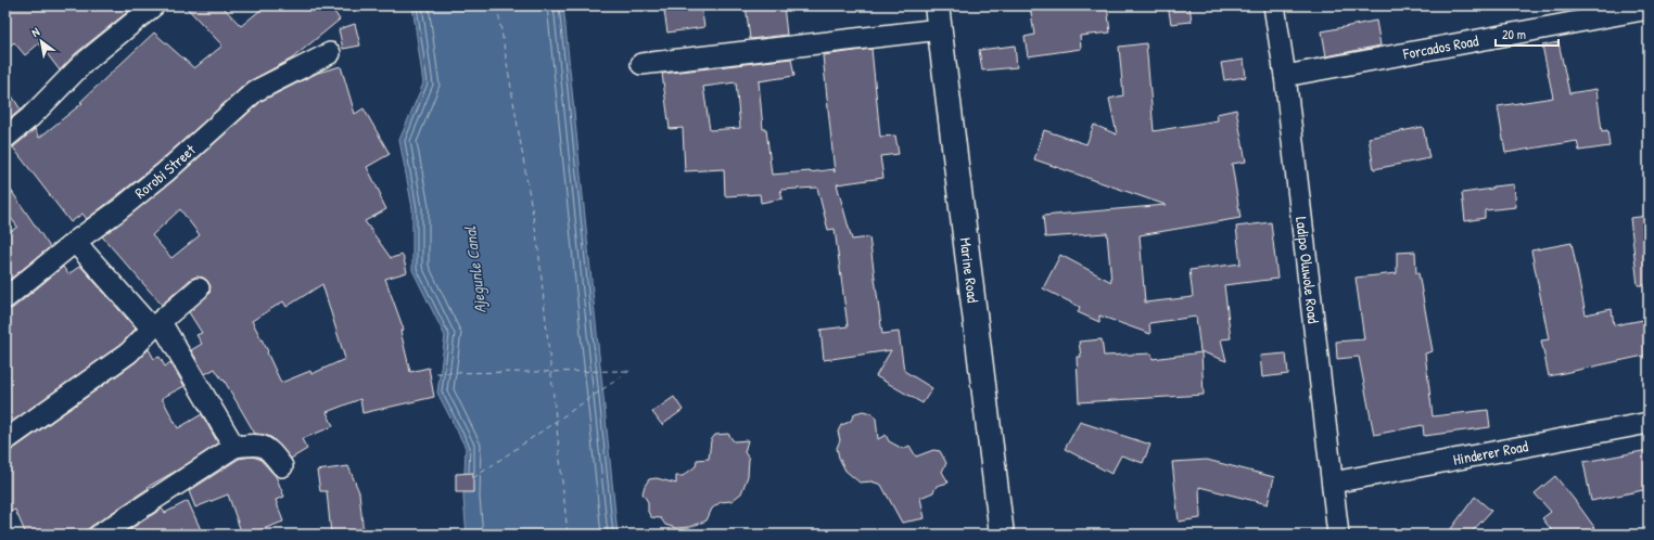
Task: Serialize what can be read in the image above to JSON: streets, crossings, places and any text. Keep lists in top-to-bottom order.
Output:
{
  "streets": {
    "street": [
      "Forcados Road",
      "Rorobi Street",
      "Marine Road",
      "Ladipo Oluwole Road",
      "Hinderer Road"
    ]
  },
  "crossings": [
    ["Forcados Road", "Ladipo Oluwole Road"],
    ["Ladipo Oluwole Road", "Hinderer Road"]
  ],
  "water": ["Ajegunle Canal"],
  "scale_bar": "20 m",
  "north": "top left"
}
